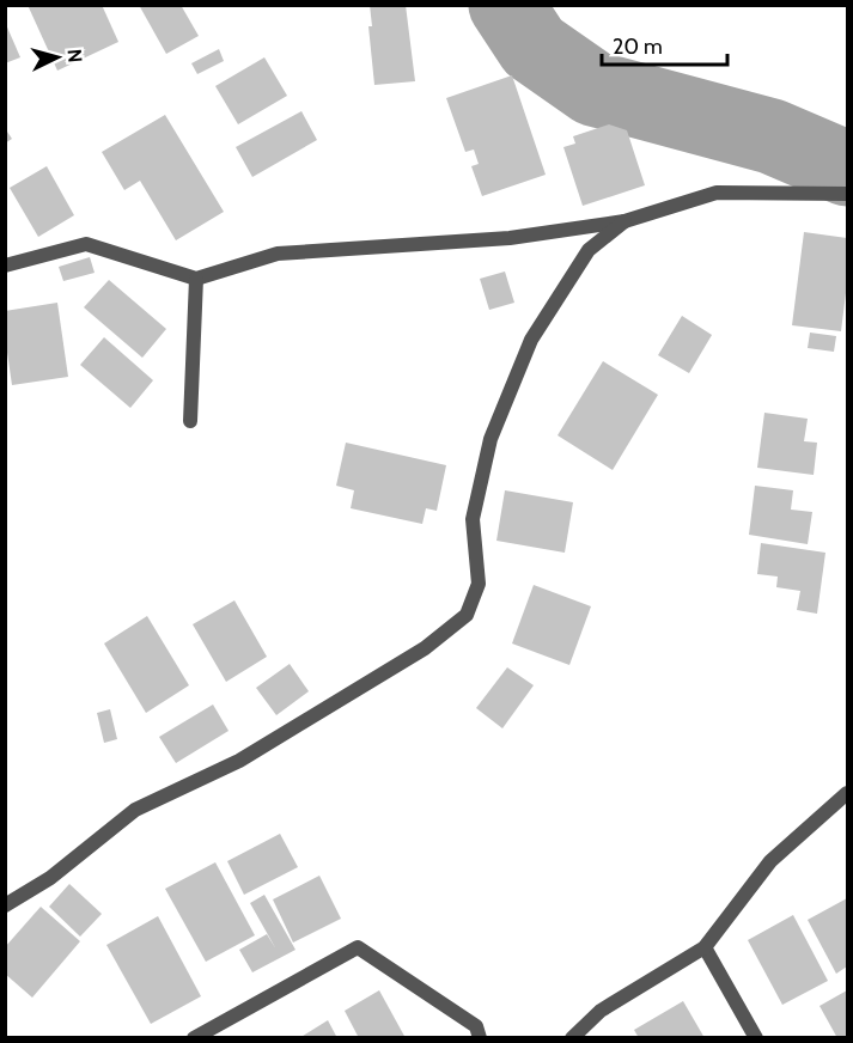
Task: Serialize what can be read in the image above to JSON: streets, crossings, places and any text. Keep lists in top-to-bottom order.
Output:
{
  "scale_bar": "20 m",
  "north": "right"
}
